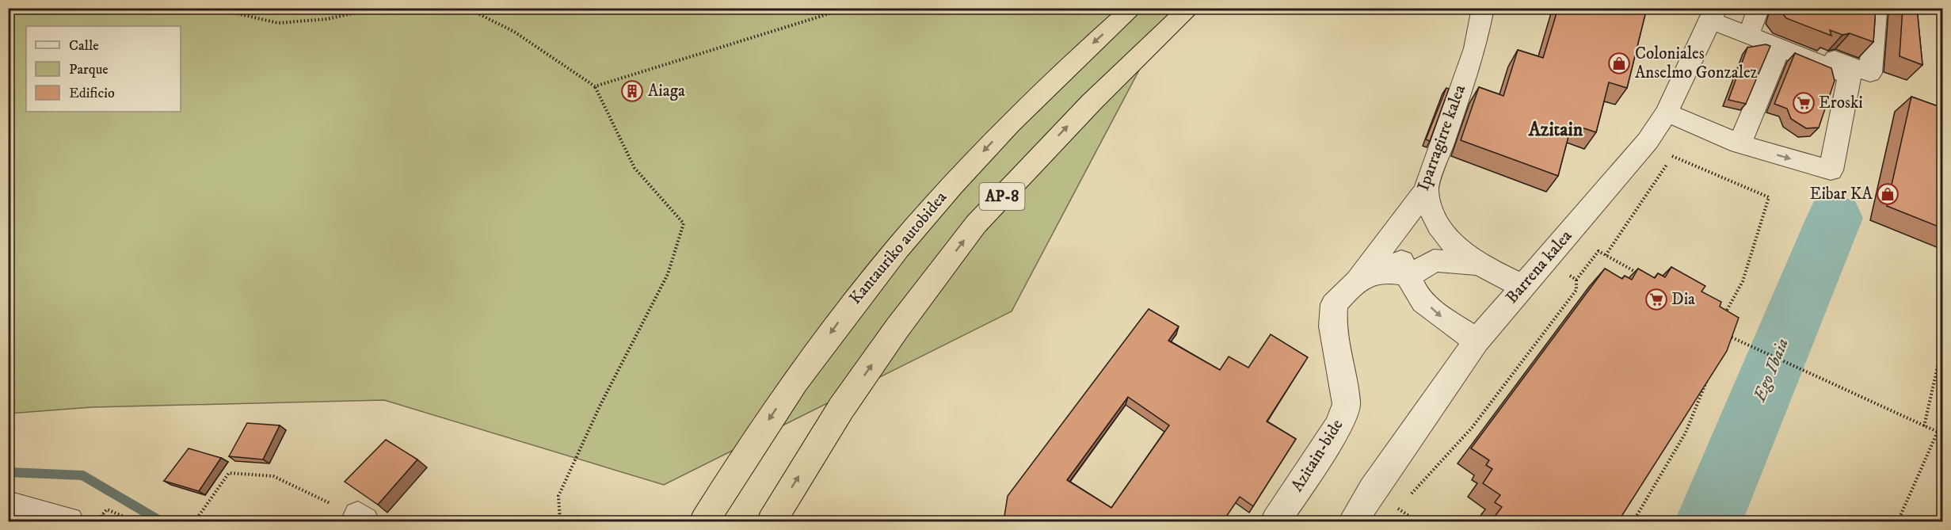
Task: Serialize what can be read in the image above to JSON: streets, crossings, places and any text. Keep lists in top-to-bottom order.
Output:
{
  "streets": {
    "highway": ["AP-8", "Kantauriko autobidea"],
    "street": ["Iparragirre kalea", "Barrena kalea", "Azitain-bide"]
  },
  "crossings": [
    ["Iparragirre kalea", "Azitain-bide"]
  ],
  "districts": ["Azitain"],
  "water": ["Ego Ibaia"],
  "places": {
    "shop": ["Coloniales Anselmo Gonzalez", "Eibar KA"],
    "building": ["Aiaga"],
    "supermarket": ["Eroski", "Dia"]
  },
  "legend": ["Calle", "Parque", "Edificio"]
}
